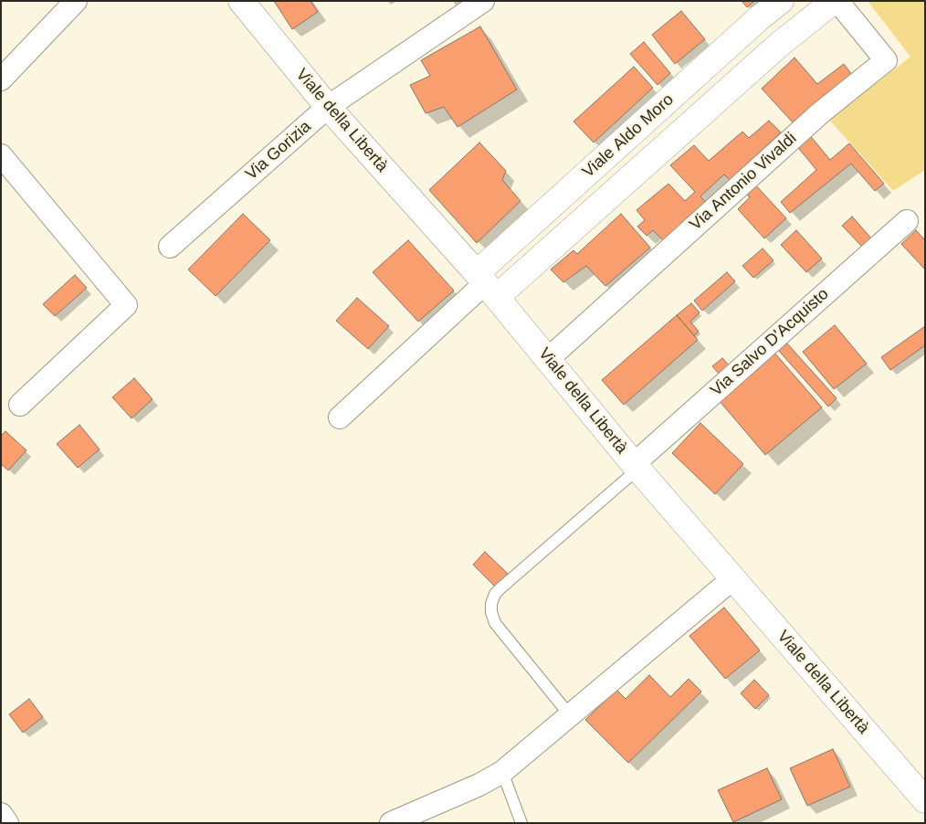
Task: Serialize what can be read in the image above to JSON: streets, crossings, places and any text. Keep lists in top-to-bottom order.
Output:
{
  "streets": {
    "street": [
      "Viale della Libertà",
      "Viale Aldo Moro",
      "Via Gorizia",
      "Via Antonio Vivaldi",
      "Via Salvo D'Acquisto"
    ]
  },
  "crossings": [
    ["Viale della Libertà", "Viale Aldo Moro"],
    ["Viale della Libertà", "Via Gorizia"],
    ["Viale della Libertà", "Via Antonio Vivaldi"],
    ["Viale della Libertà", "Via Salvo D'Acquisto"]
  ]
}
